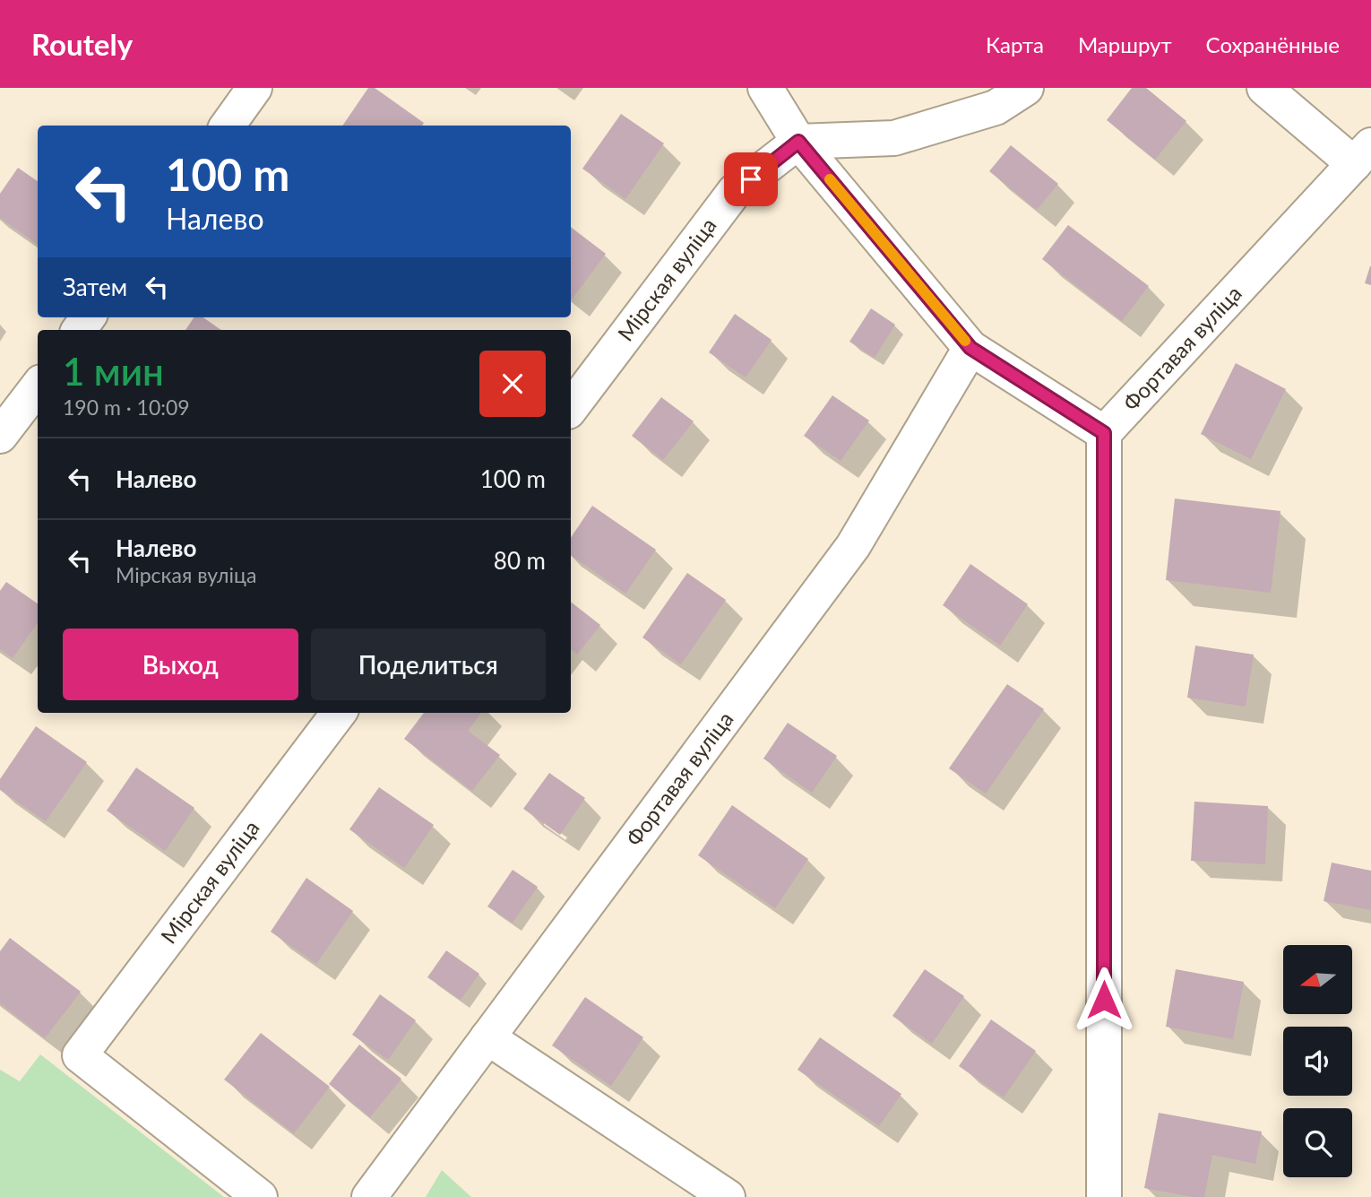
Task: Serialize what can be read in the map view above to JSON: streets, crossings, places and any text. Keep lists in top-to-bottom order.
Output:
{
  "streets": {
    "street": ["Мірская вуліца", "Фортавая вуліца"]
  },
  "north": "left",
  "page": {
    "header": "Routely",
    "nav": ["Карта", "Маршрут", "Сохранённые"],
    "turn": ["100 m", "Налево"],
    "then": "Затем",
    "heading": ["1 мин", "190 m · 10:09"],
    "list": [
      {
        "name": "Налево",
        "value": "100 m"
      },
      {
        "name": "Налево",
        "note": "Мірская вуліца",
        "value": "80 m"
      }
    ],
    "buttons": ["Выход", "Поделиться"]
  }
}
